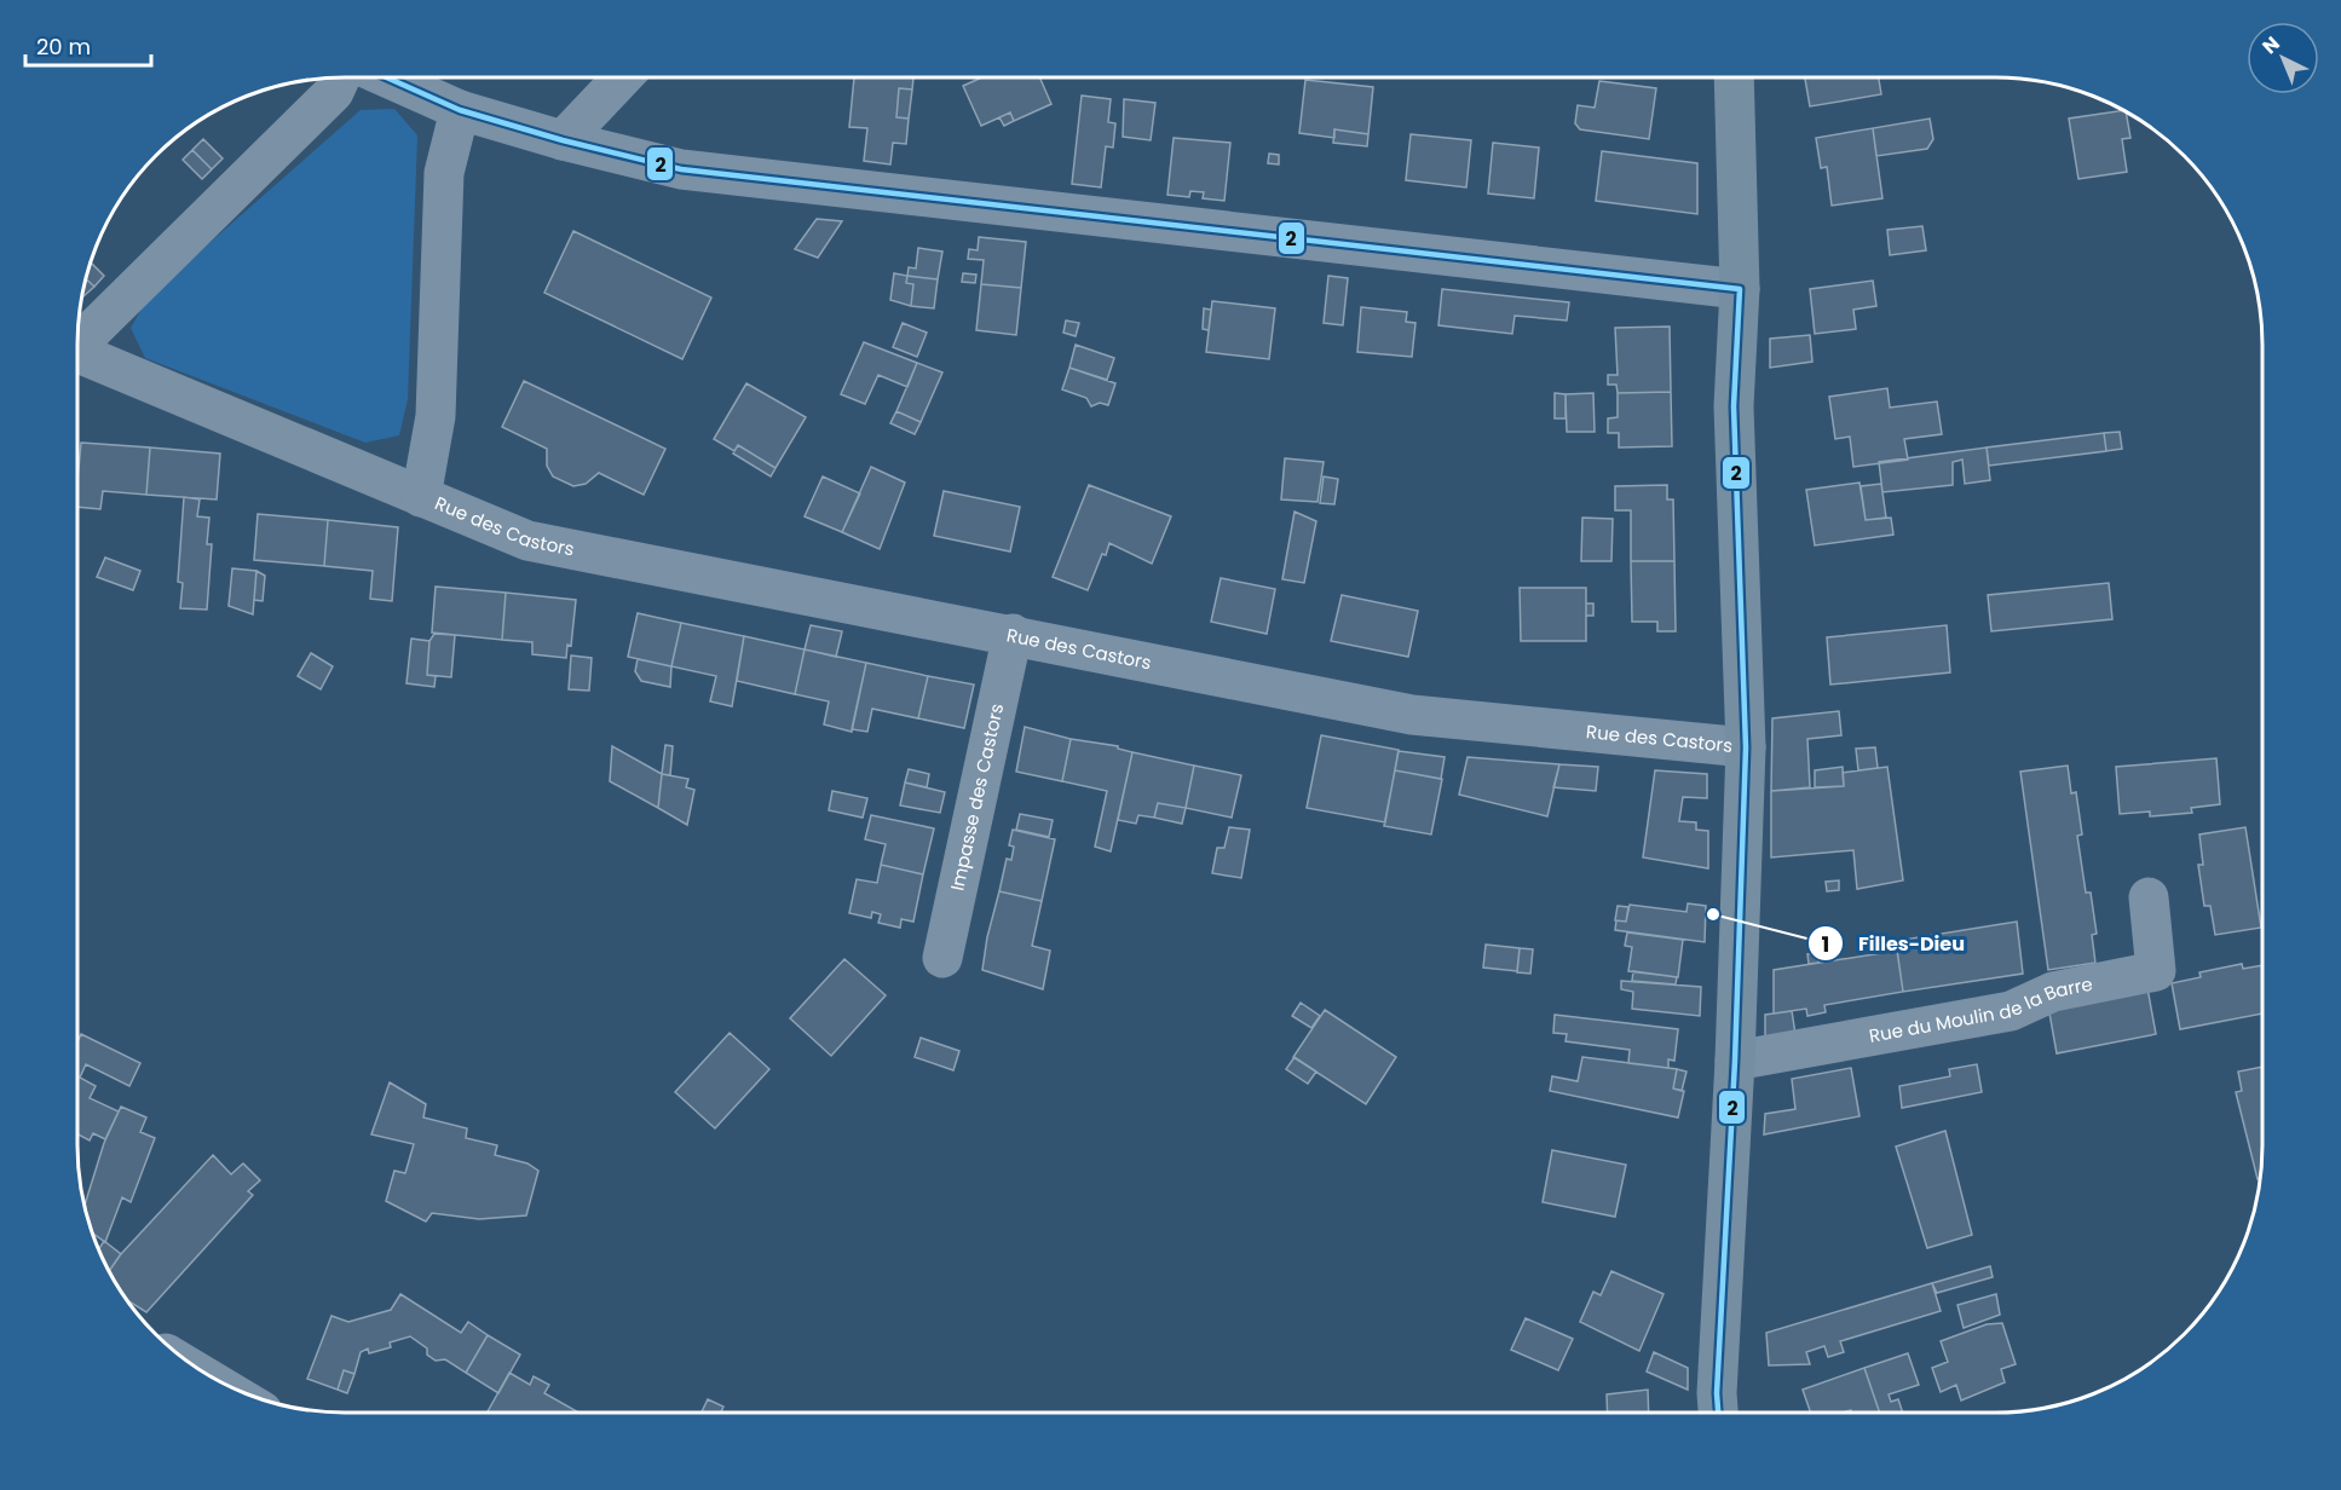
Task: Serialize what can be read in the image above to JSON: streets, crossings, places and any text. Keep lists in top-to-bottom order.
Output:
{
  "streets": {
    "street": ["Rue des Castors", "Impasse des Castors", "Rue du Moulin de la Barre"]
  },
  "crossings": [
    ["Rue des Castors", "Impasse des Castors"]
  ],
  "places": ["Filles-Dieu"],
  "lines": ["transit line 2"],
  "scale_bar": "20 m",
  "north": "top left"
}
